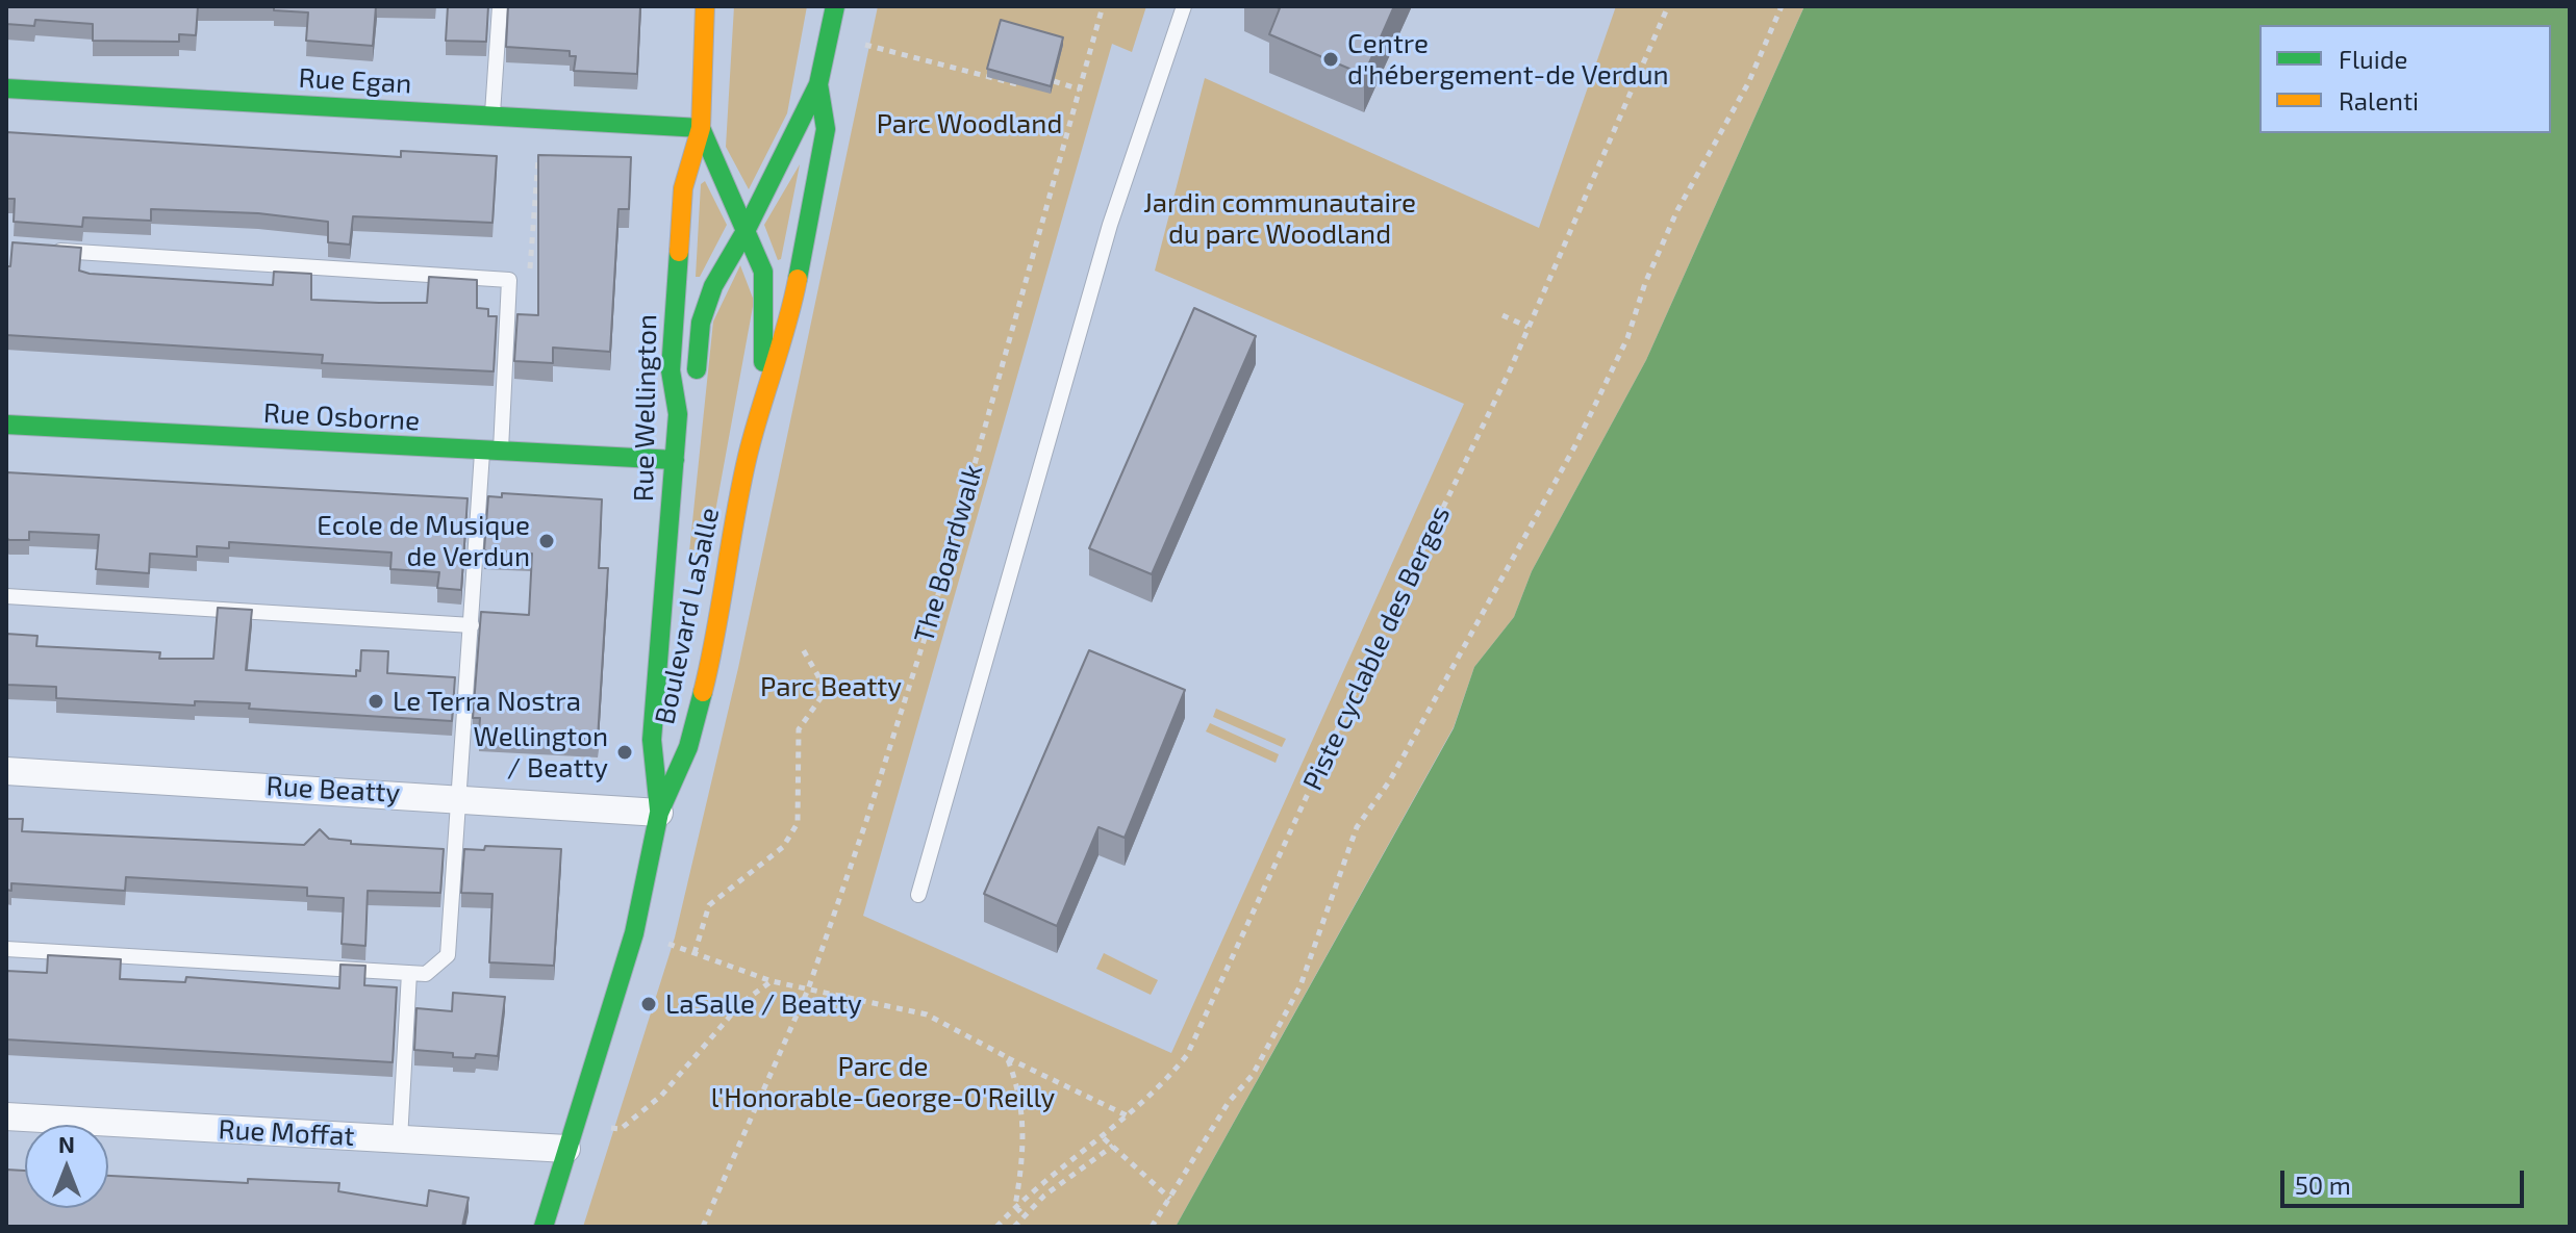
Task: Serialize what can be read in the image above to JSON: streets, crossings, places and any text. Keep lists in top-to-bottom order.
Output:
{
  "streets": {
    "main road": [
      "Rue Egan",
      "Rue Wellington",
      "Rue Osborne",
      "Boulevard LaSalle"
    ],
    "street": ["Rue Beatty", "Rue Moffat"],
    "path": ["The Boardwalk", "Piste cyclable des Berges"]
  },
  "crossings": [
    ["Rue Egan", "Rue Wellington"],
    ["Rue Wellington", "Rue Osborne"],
    ["Rue Wellington", "Boulevard LaSalle"],
    ["Rue Wellington", "Rue Beatty"],
    ["Boulevard LaSalle", "Rue Beatty"],
    ["Boulevard LaSalle", "Rue Moffat"]
  ],
  "parks": [
    "Parc Woodland",
    "Jardin communautaire du parc Woodland",
    "Parc Beatty",
    "Parc de l'Honorable-George-O'Reilly"
  ],
  "places": [
    "Centre d'hébergement-de Verdun",
    "Ecole de Musique de Verdun",
    "Le Terra Nostra",
    "Wellington / Beatty",
    "LaSalle / Beatty"
  ],
  "legend": ["Fluide", "Ralenti"],
  "scale_bar": "50 m",
  "north": "top"
}
